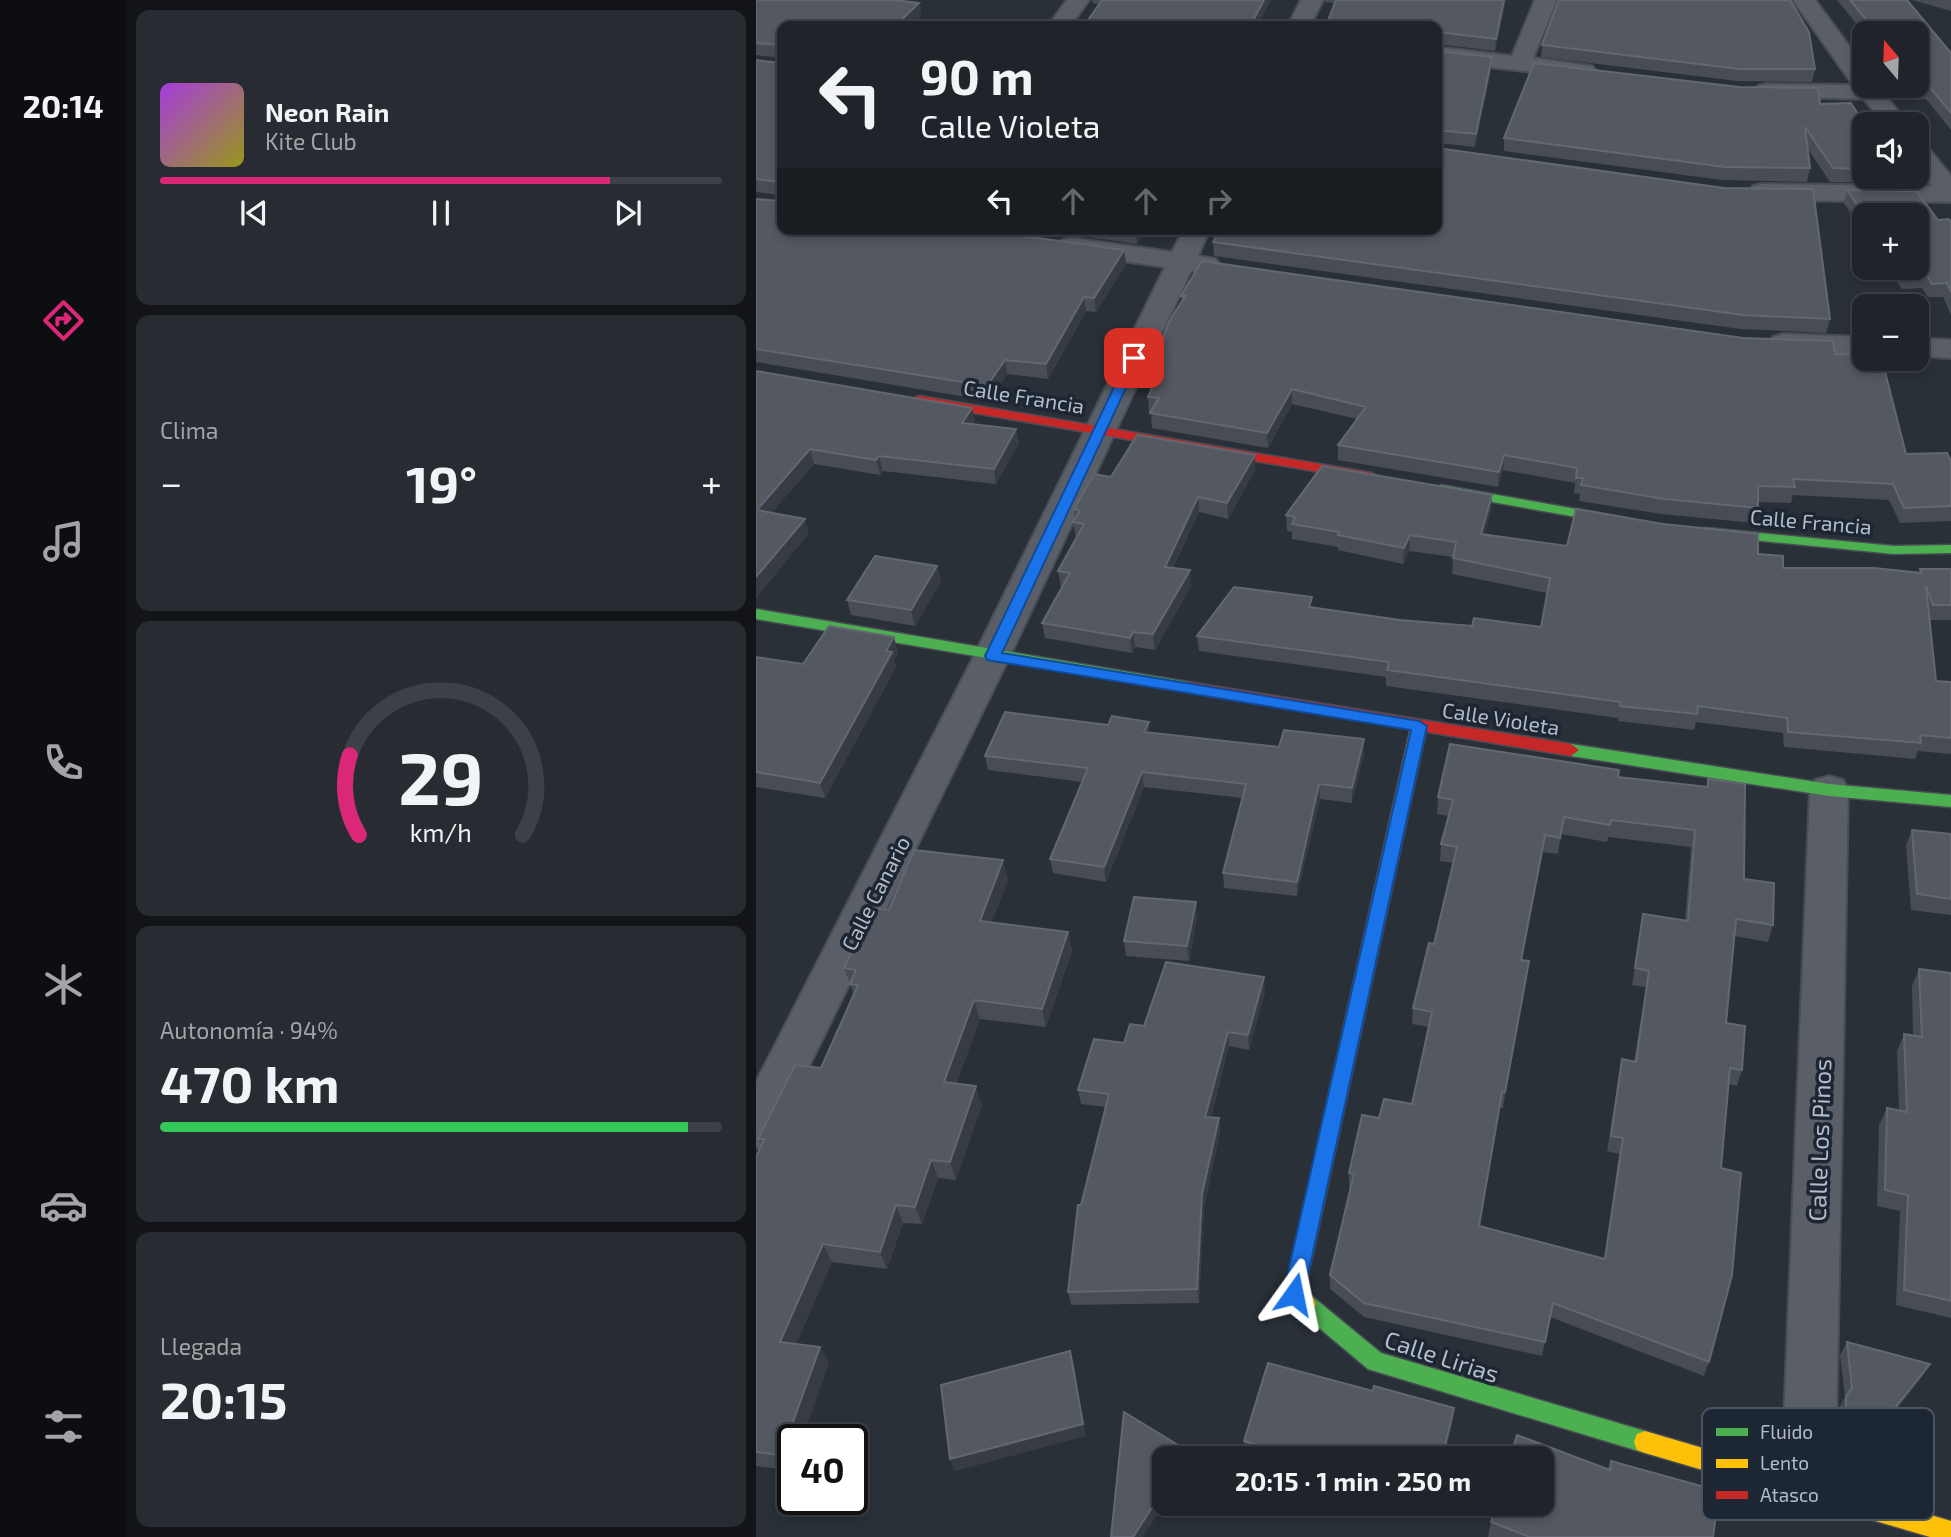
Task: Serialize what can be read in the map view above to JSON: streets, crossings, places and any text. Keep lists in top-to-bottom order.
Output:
{
  "streets": {
    "street": [
      "Calle Francia",
      "Calle Violeta",
      "Calle Canario",
      "Calle Los Pinos",
      "Calle Lirias"
    ]
  },
  "crossings": [
    ["Calle Francia", "Calle Canario"],
    ["Calle Violeta", "Calle Canario"],
    ["Calle Violeta", "Calle Los Pinos"],
    ["Calle Violeta", "Calle Lirias"]
  ],
  "legend": ["Fluido", "Lento", "Atasco"],
  "north": "top",
  "page": {
    "tabs": "20:14",
    "map_buttons": ["+", "−"],
    "turn": ["90 m", "Calle Violeta"],
    "song": ["Neon Rain", "Kite Club"],
    "tile": [
      "Clima",
      ["Autonomía · 94%", "470 km"],
      ["Llegada", "20:15"]
    ],
    "heat": ["−", "19°", "+"],
    "limit": "40",
    "trip": "20:15 · 1 min · 250 m",
    "gauge": ["29", "km/h"]
  }
}
